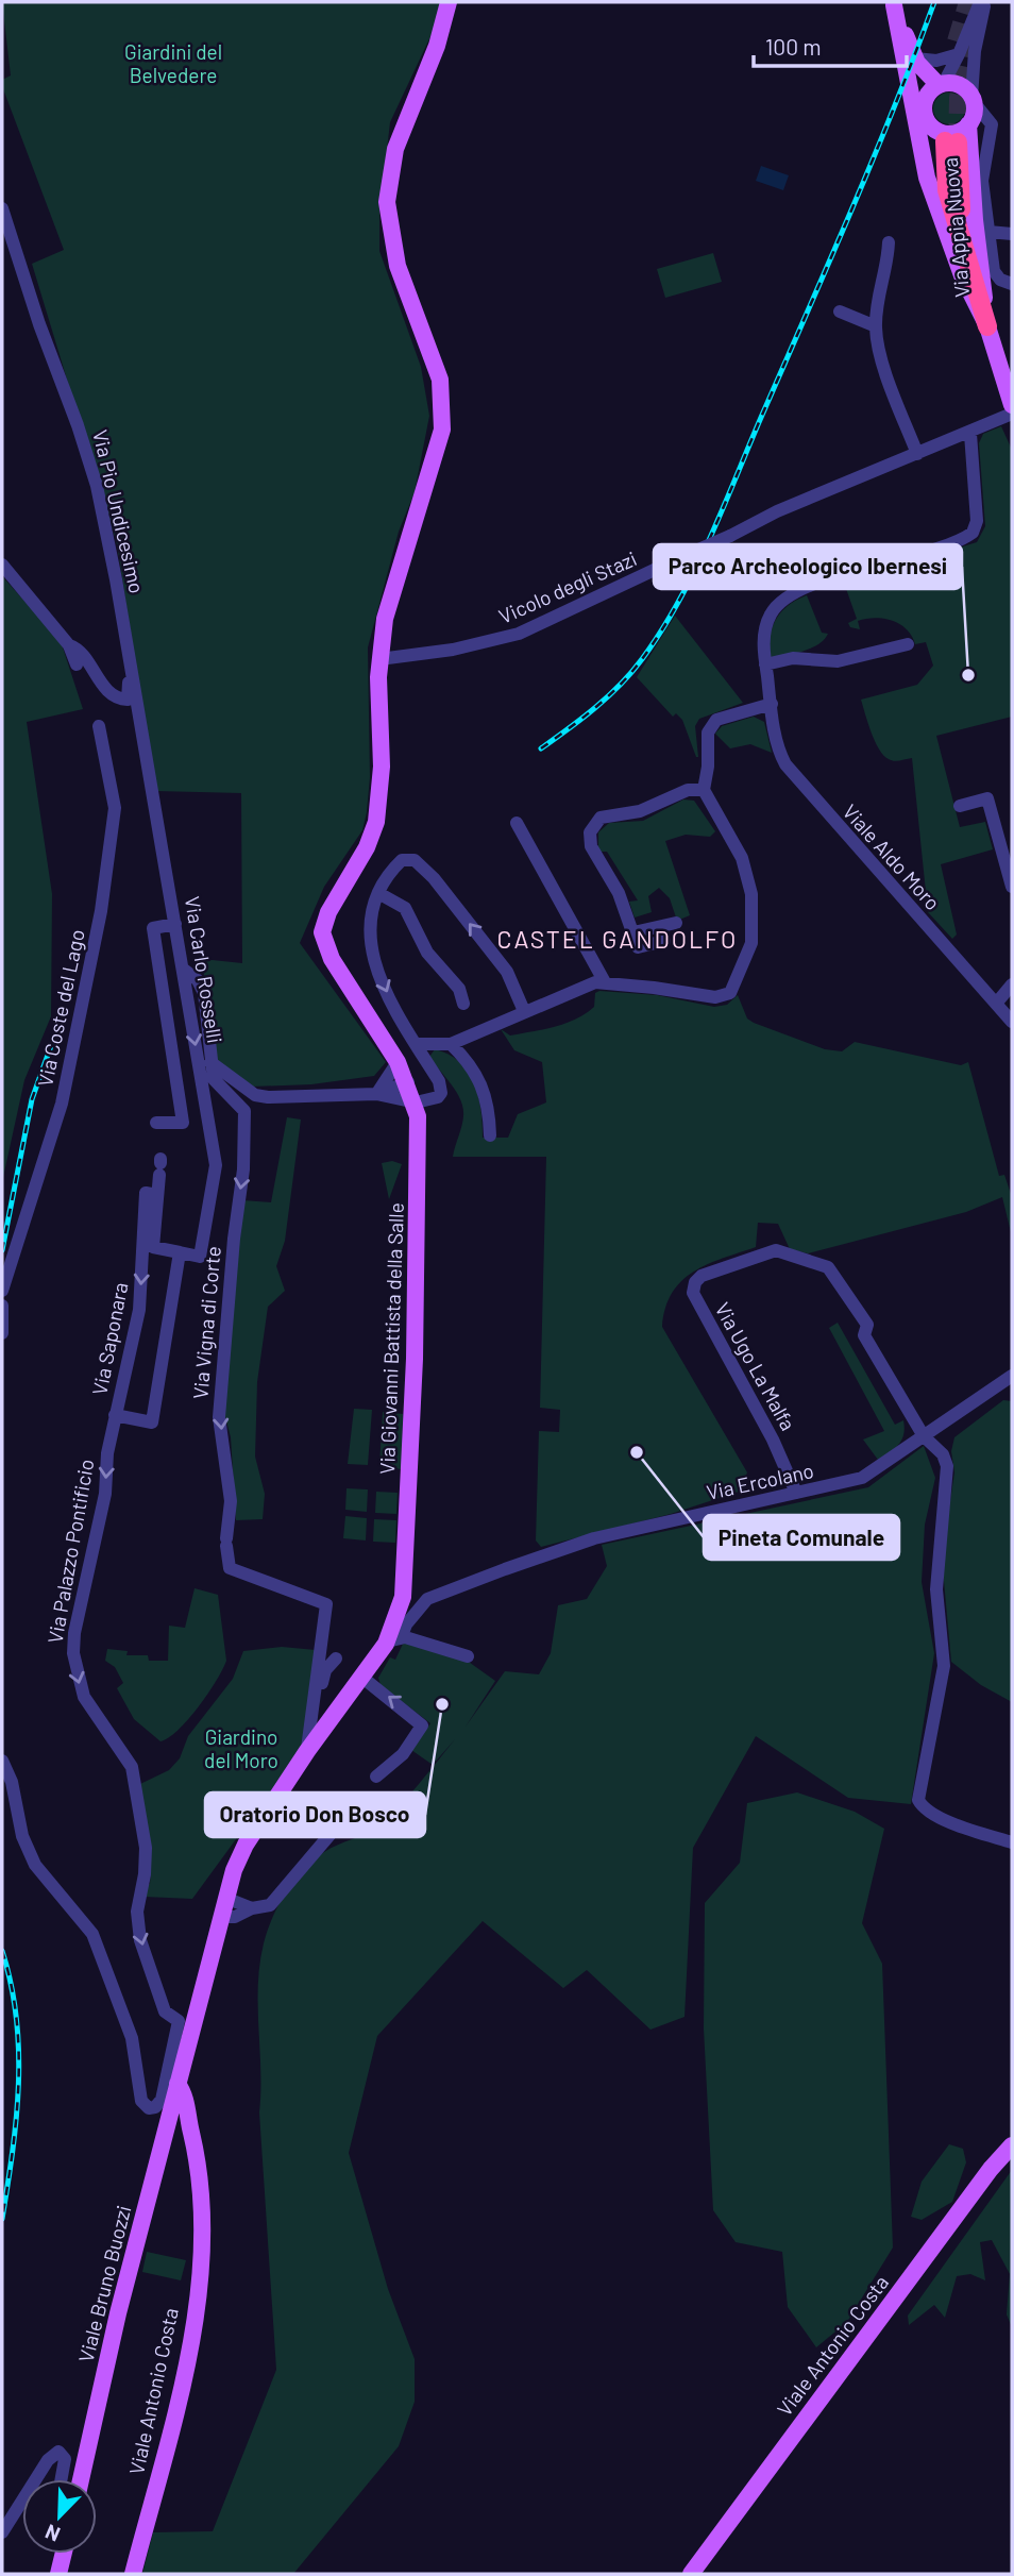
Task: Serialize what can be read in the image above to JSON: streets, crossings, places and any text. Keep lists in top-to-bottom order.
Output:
{
  "streets": {
    "main road": [
      "Via Appia Nuova",
      "Via Giovanni Battista della Salle",
      "Viale Bruno Buozzi",
      "Viale Antonio Costa"
    ],
    "street": [
      "Via Pio Undicesimo",
      "Vicolo degli Stazi",
      "Viale Aldo Moro",
      "Via Carlo Rosselli",
      "Via Coste del Lago",
      "Via Vigna di Corte",
      "Via Saponara",
      "Via Ugo La Malfa",
      "Via Ercolano",
      "Via Palazzo Pontificio"
    ]
  },
  "crossings": [
    ["Via Pio Undicesimo", "Via Carlo Rosselli"],
    ["Vicolo degli Stazi", "Via Giovanni Battista della Salle"],
    ["Via Saponara", "Via Palazzo Pontificio"],
    ["Via Giovanni Battista della Salle", "Via Ercolano"],
    ["Via Giovanni Battista della Salle", "Viale Bruno Buozzi"],
    ["Via Ugo La Malfa", "Via Ercolano"],
    ["Viale Bruno Buozzi", "Viale Antonio Costa"]
  ],
  "one_way": ["Via Vigna di Corte", "Via Saponara", "Via Palazzo Pontificio"],
  "districts": ["CASTEL GANDOLFO"],
  "parks": ["Giardini del Belvedere", "Giardino del Moro"],
  "places": ["Parco Archeologico Ibernesi", "Pineta Comunale", "Oratorio Don Bosco"],
  "scale_bar": "100 m",
  "north": "bottom left"
}
